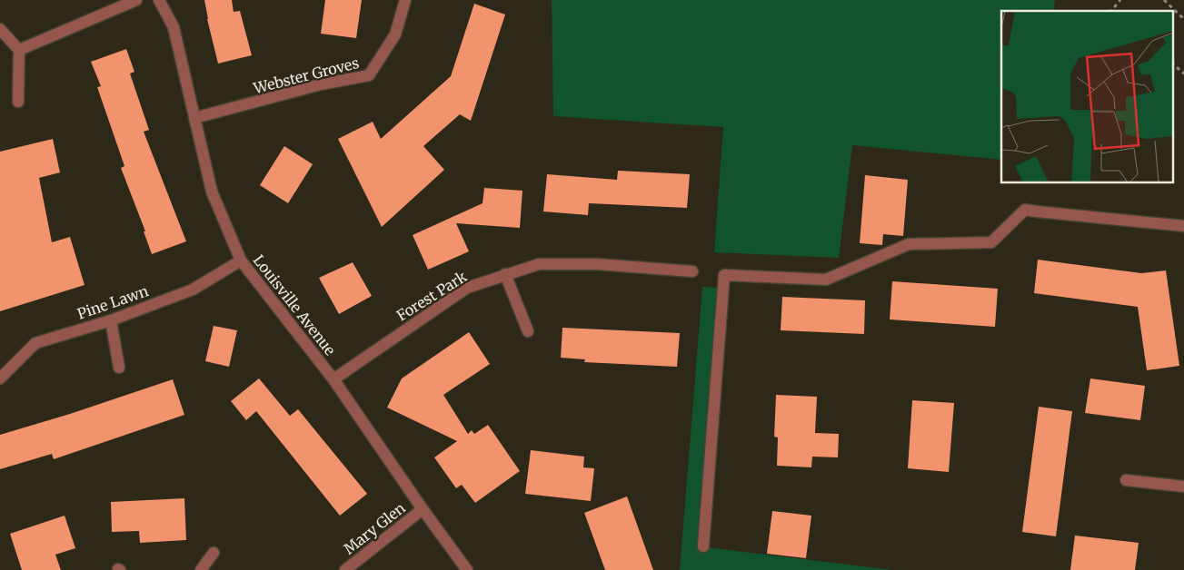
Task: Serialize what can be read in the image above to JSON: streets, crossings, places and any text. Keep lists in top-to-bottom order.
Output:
{
  "streets": {
    "street": [
      "Webster Groves",
      "Forest Park",
      "Pine Lawn",
      "Louisville Avenue",
      "Mary Glen"
    ]
  },
  "crossings": [
    ["Webster Groves", "Louisville Avenue"],
    ["Forest Park", "Louisville Avenue"],
    ["Pine Lawn", "Louisville Avenue"],
    ["Louisville Avenue", "Mary Glen"]
  ]
}
